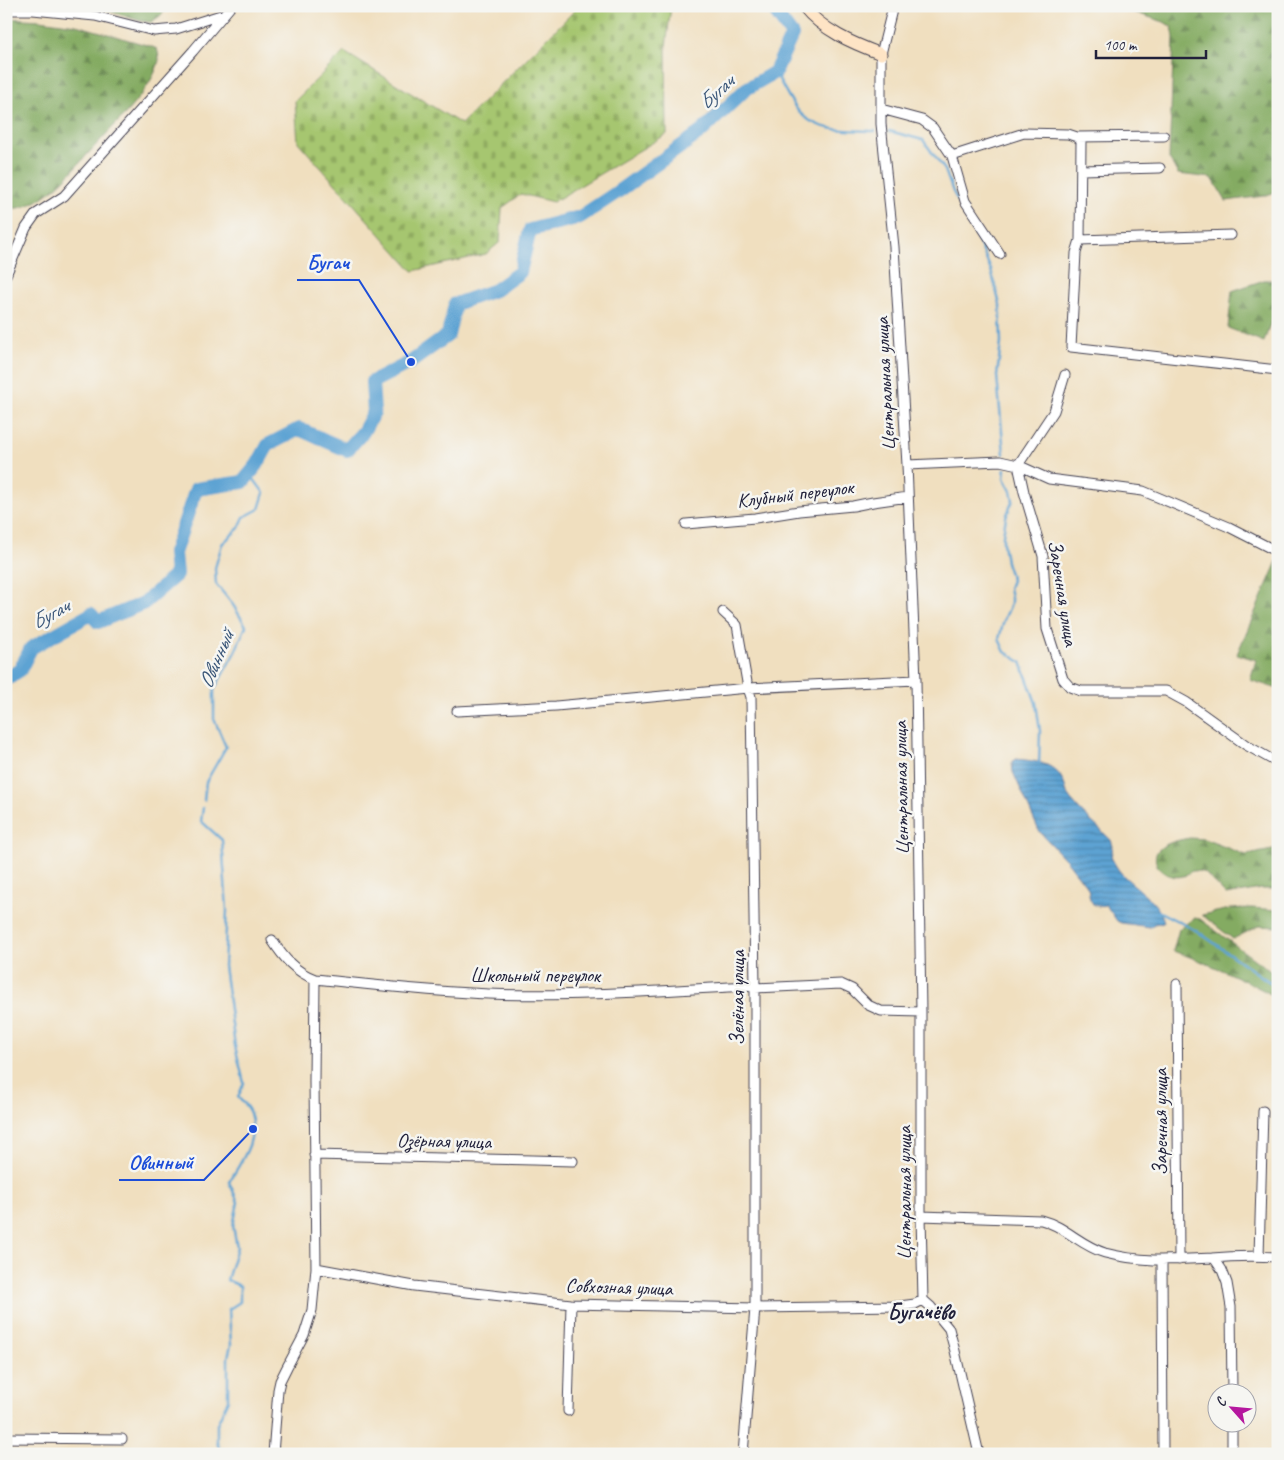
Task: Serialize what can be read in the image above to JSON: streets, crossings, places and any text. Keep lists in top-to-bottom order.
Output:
{
  "streets": {
    "street": [
      "Центральная улица",
      "Клубный переулок",
      "Заречная улица",
      "Школьный переулок",
      "Зелёная улица",
      "Озёрная улица",
      "Совхозная улица"
    ]
  },
  "crossings": [
    ["Центральная улица", "Клубный переулок"],
    ["Центральная улица", "Школьный переулок"],
    ["Центральная улица", "Совхозная улица"],
    ["Школьный переулок", "Зелёная улица"],
    ["Зелёная улица", "Совхозная улица"]
  ],
  "districts": ["Бугачёво"],
  "water": ["Бугач", "Овинный"],
  "places": ["Бугач", "Овинный"],
  "scale_bar": "100 m",
  "north": "top left"
}
